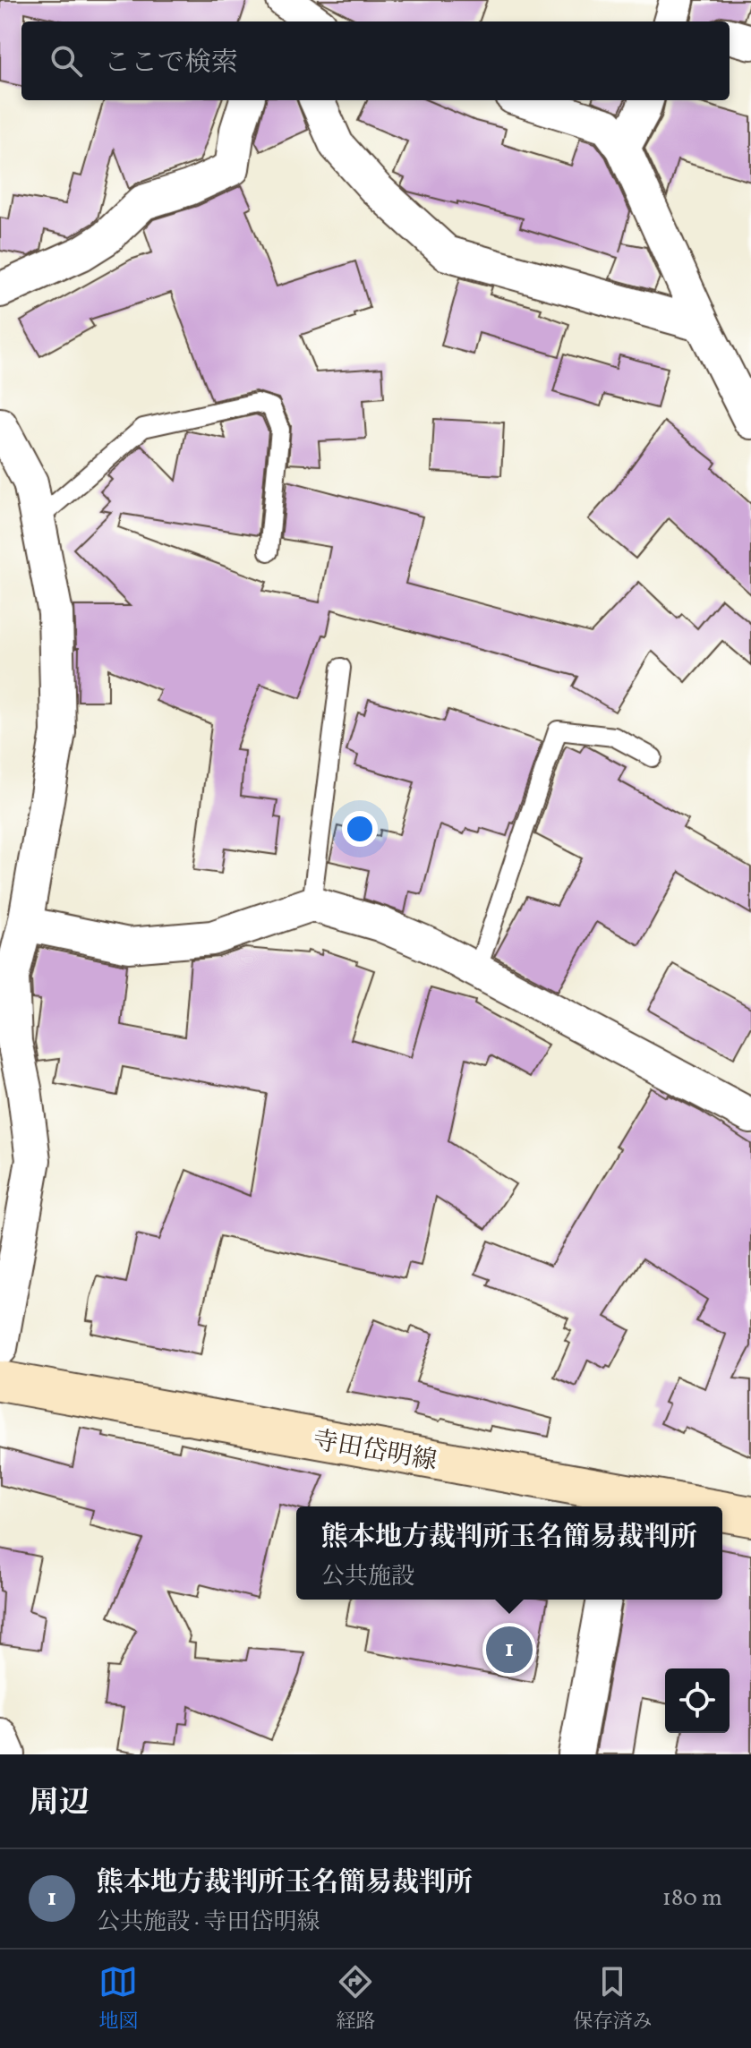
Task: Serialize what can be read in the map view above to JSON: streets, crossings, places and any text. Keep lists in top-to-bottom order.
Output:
{
  "streets": {
    "main road": ["寺田岱明線"]
  },
  "page": {
    "search": "ここで検索",
    "popup": ["熊本地方裁判所玉名簡易裁判所", "公共施設"],
    "pins": "1",
    "heading": "周辺",
    "list": [
      {
        "mark": "1",
        "name": "熊本地方裁判所玉名簡易裁判所",
        "note": "公共施設 · 寺田岱明線",
        "value": "180 m"
      }
    ],
    "nav": ["地図", "経路", "保存済み"]
  }
}
